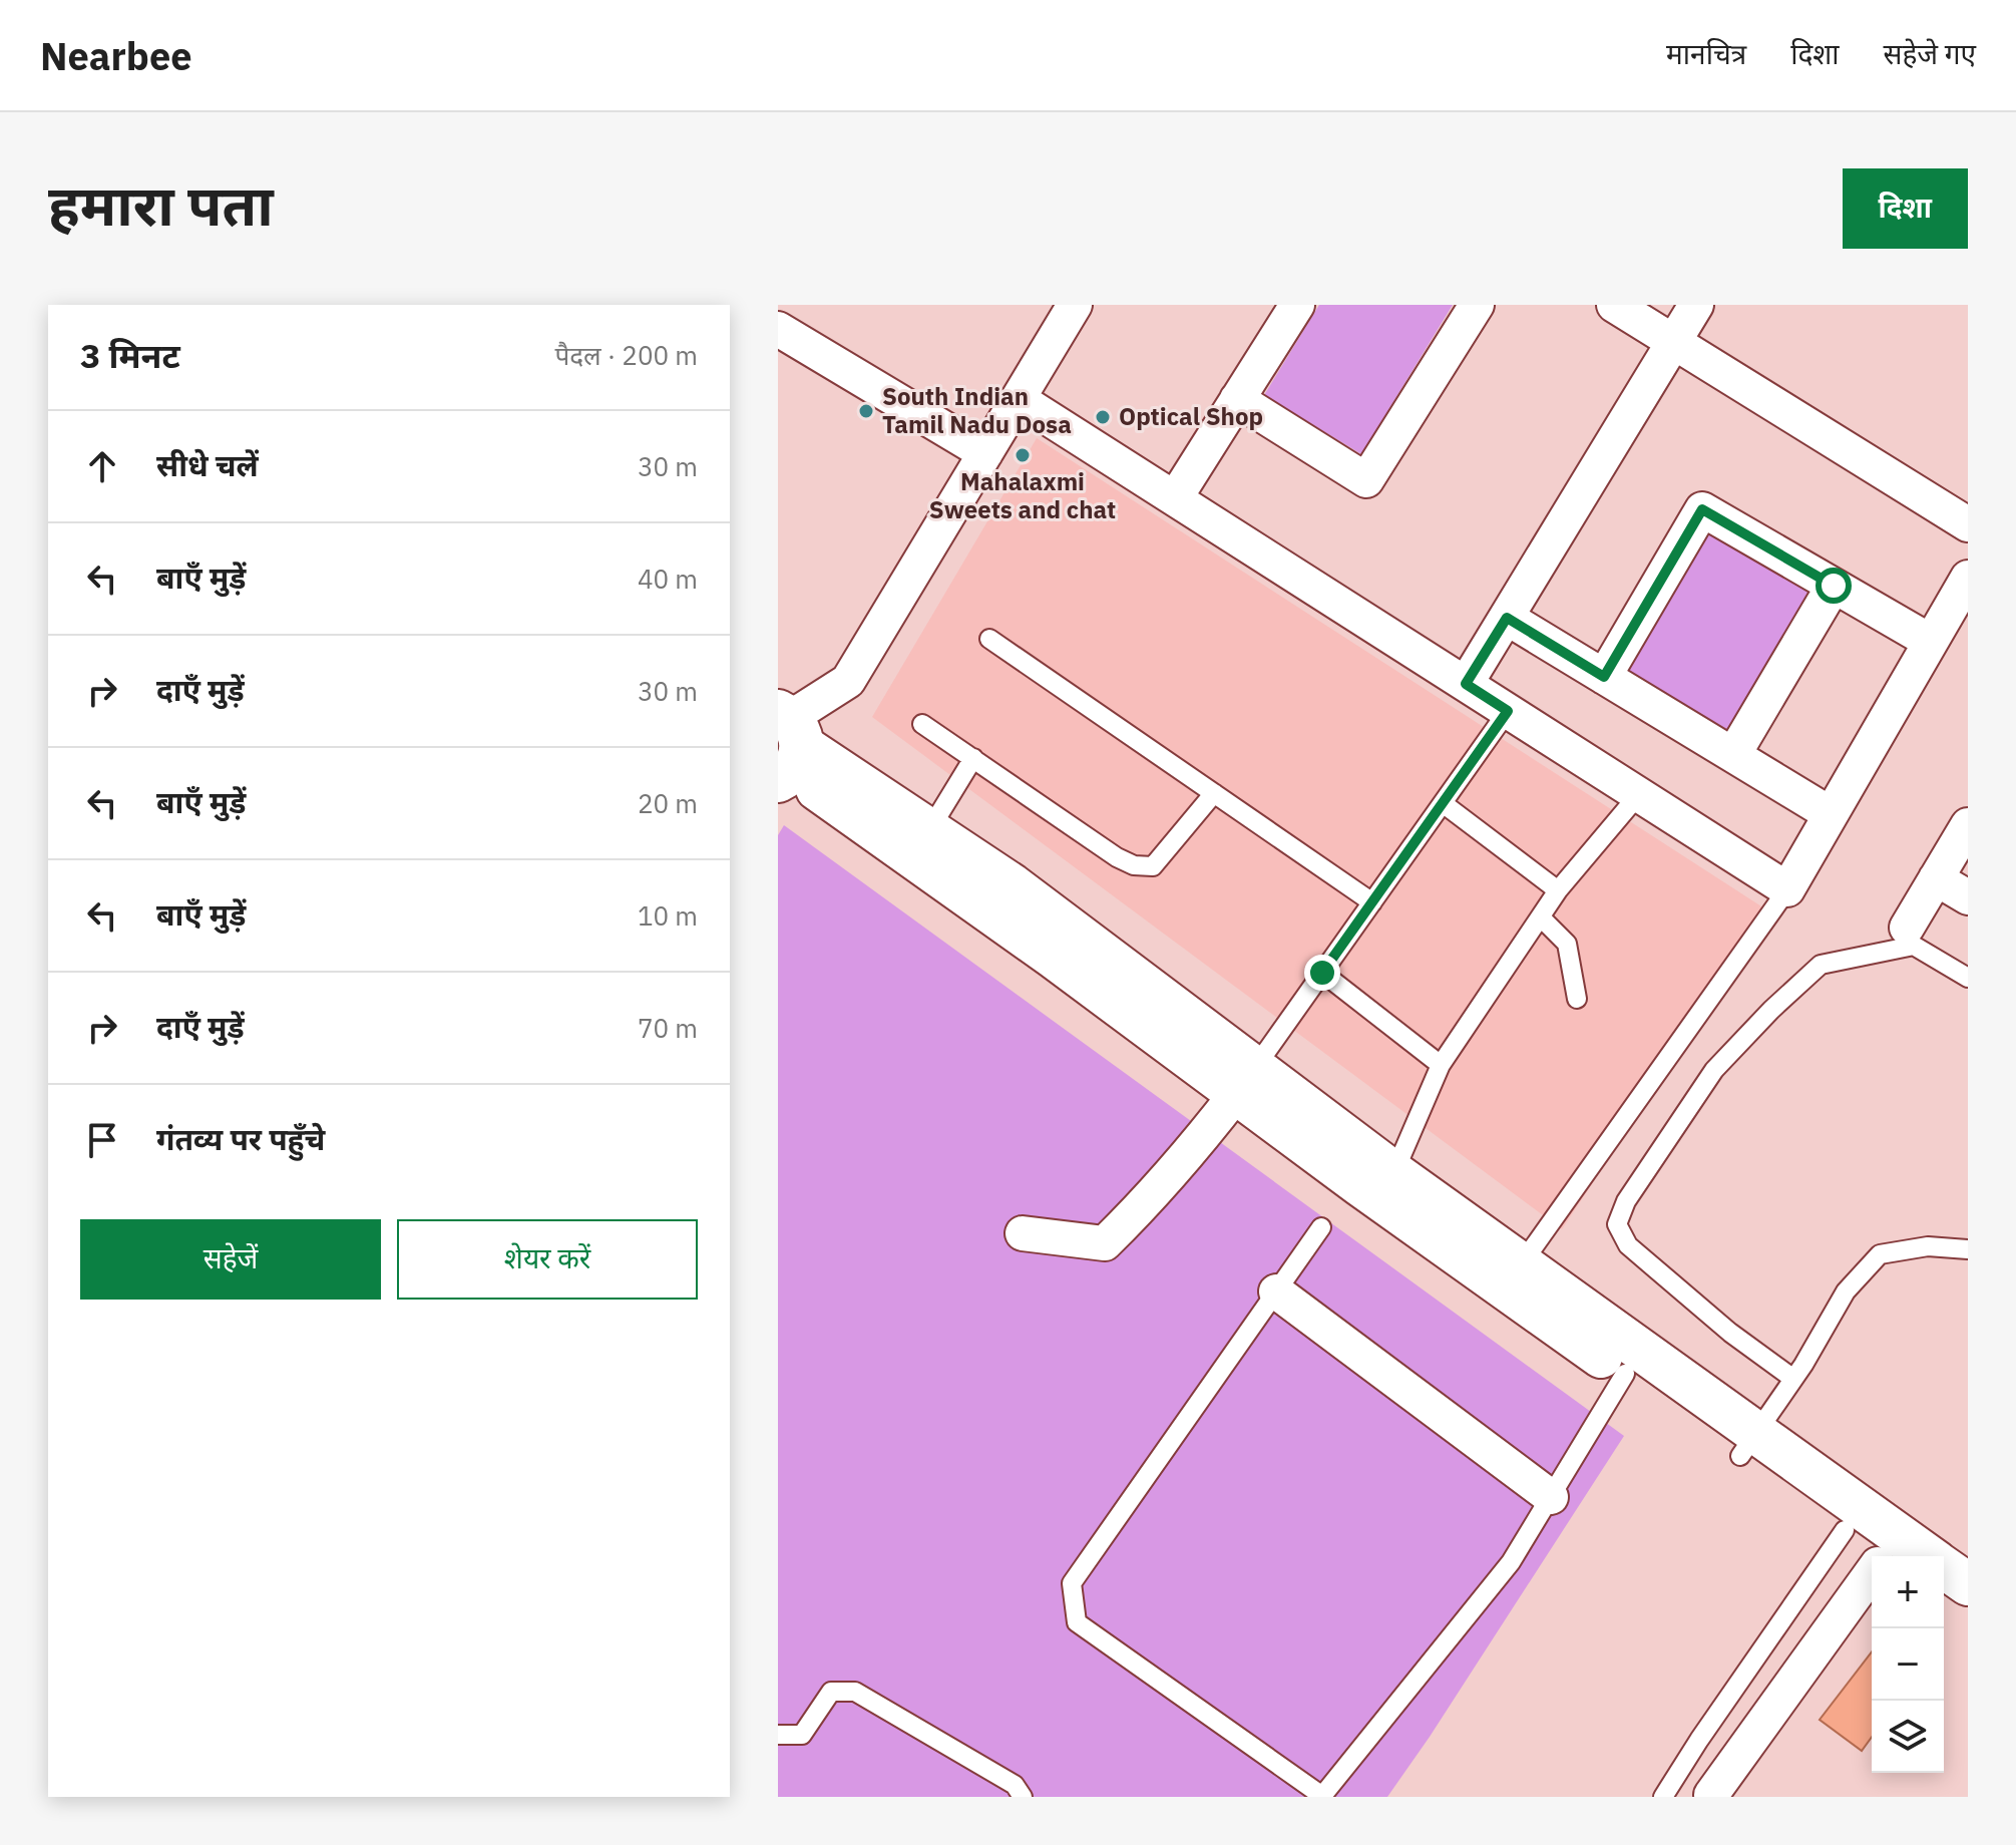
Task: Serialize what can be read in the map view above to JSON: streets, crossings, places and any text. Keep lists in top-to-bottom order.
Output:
{
  "places": ["South Indian Tamil Nadu Dosa", "Optical Shop", "Mahalaxmi Sweets and chat"],
  "page": {
    "header": "Nearbee",
    "nav": ["मानचित्र", "दिशा", "सहेजे गए"],
    "title": "हमारा पता",
    "buttons": [
      "दिशा",
      ["सहेजें", "शेयर करें"]
    ],
    "heading": ["3 मिनट", "पैदल · 200 m"],
    "list": [
      ["सीधे चलें", "30 m"],
      ["बाएँ मुड़ें", "40 m"],
      ["दाएँ मुड़ें", "30 m"],
      ["बाएँ मुड़ें", "20 m"],
      ["बाएँ मुड़ें", "10 m"],
      ["दाएँ मुड़ें", "70 m"],
      "गंतव्य पर पहुँचे"
    ],
    "map_buttons": ["+", "−"]
  }
}
